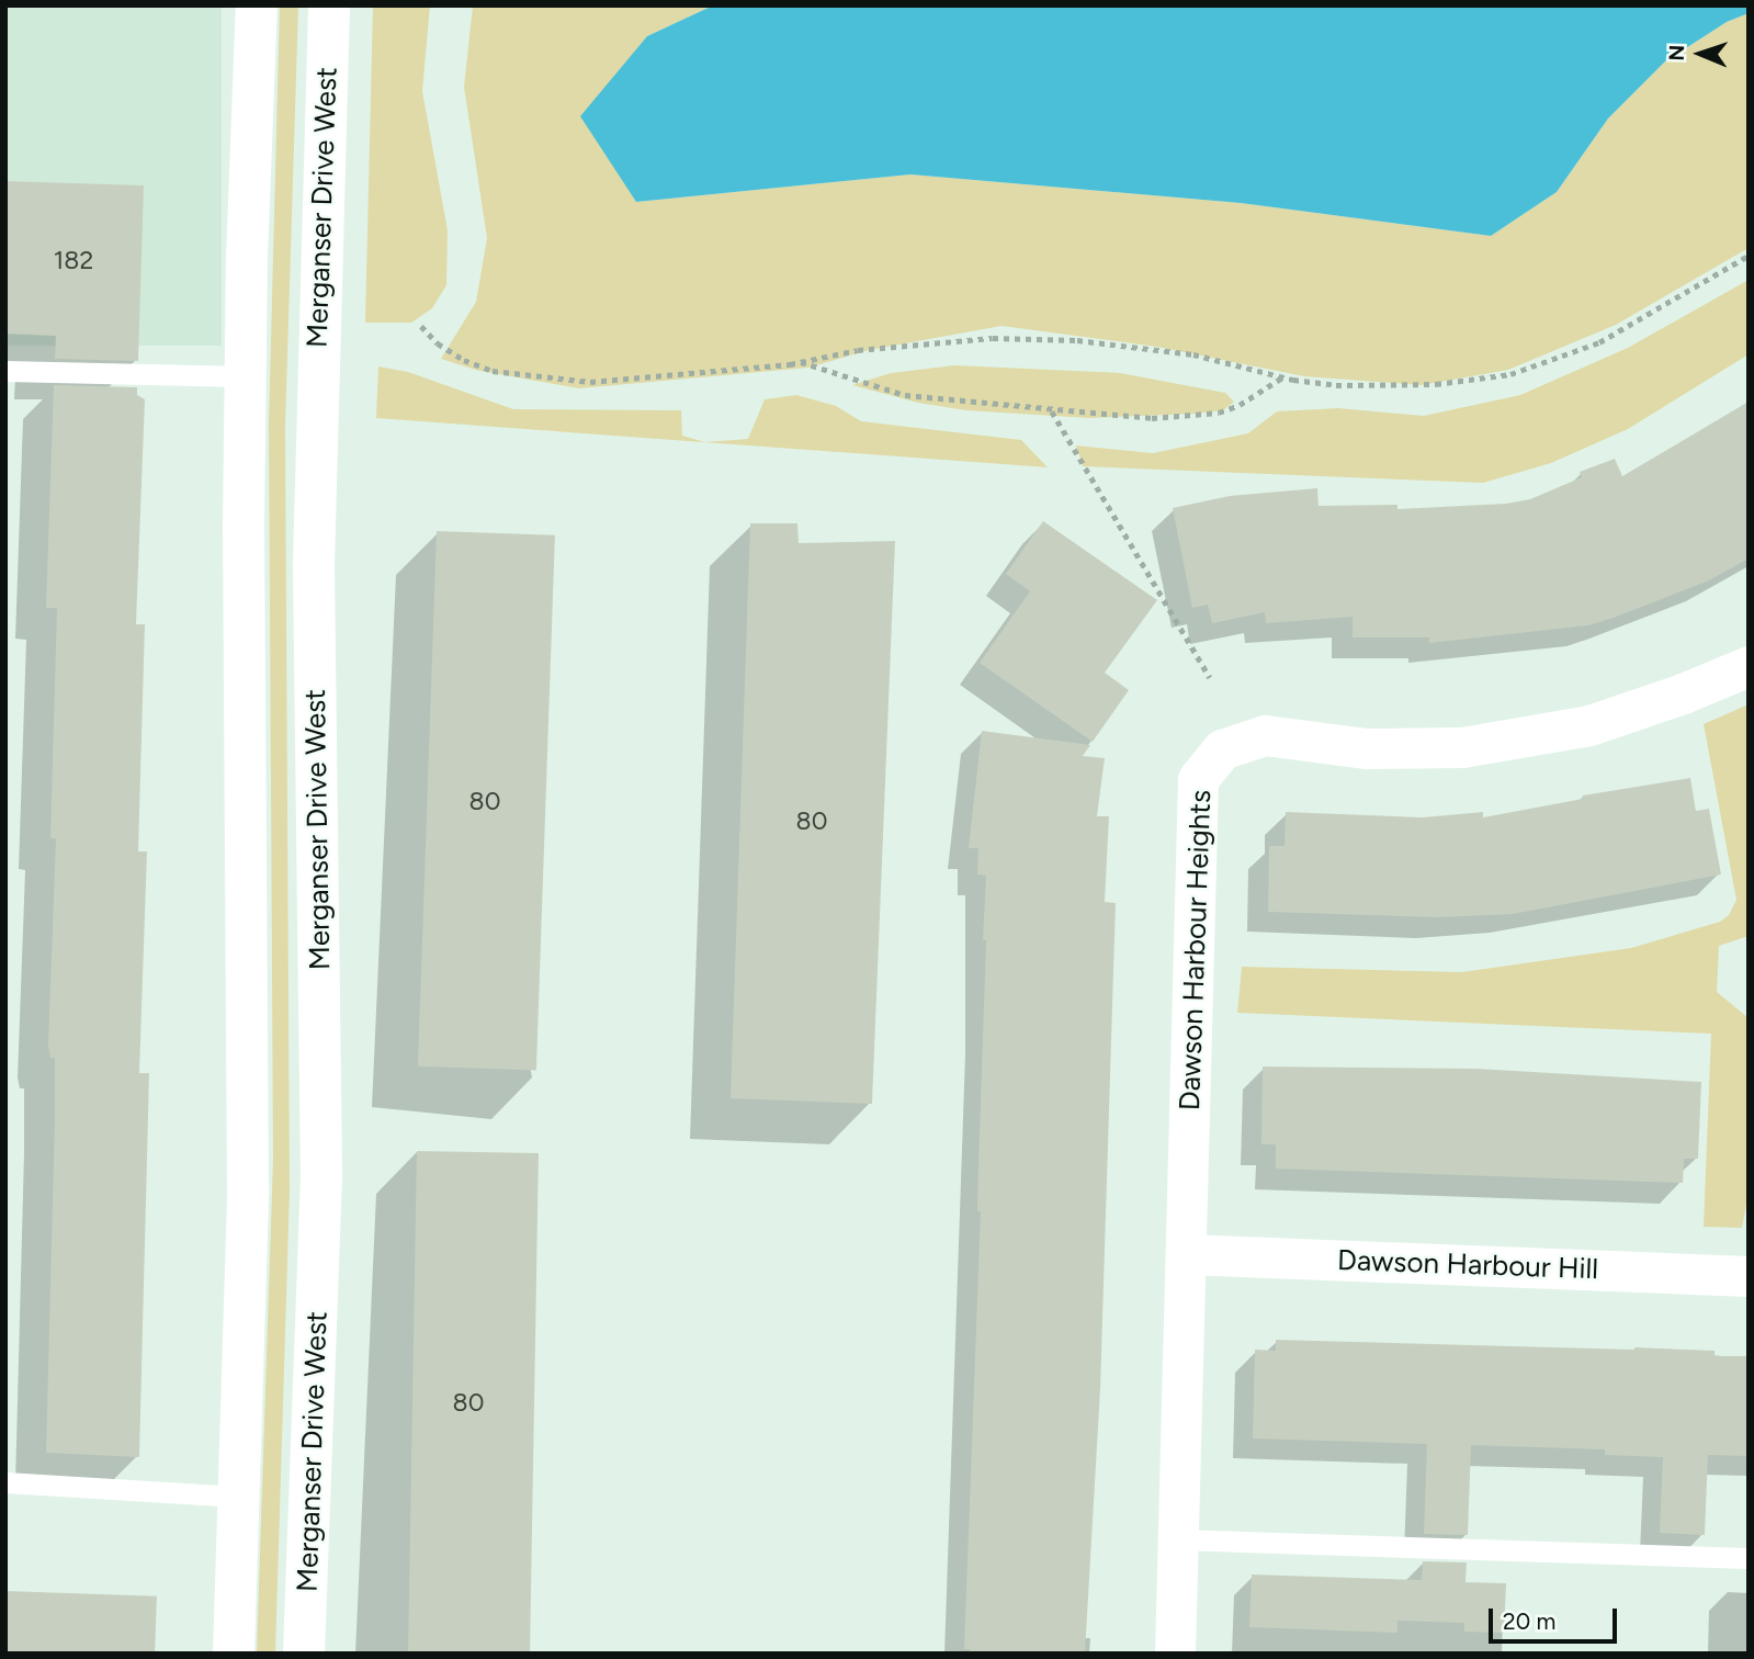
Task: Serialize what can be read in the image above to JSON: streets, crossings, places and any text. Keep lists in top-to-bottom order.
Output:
{
  "streets": {
    "street": ["Merganser Drive West", "Dawson Harbour Heights", "Dawson Harbour Hill"]
  },
  "crossings": [
    ["Dawson Harbour Heights", "Dawson Harbour Hill"]
  ],
  "house_numbers": [
    "182",
    "80",
    "80",
    "80"
  ],
  "scale_bar": "20 m",
  "north": "left"
}
